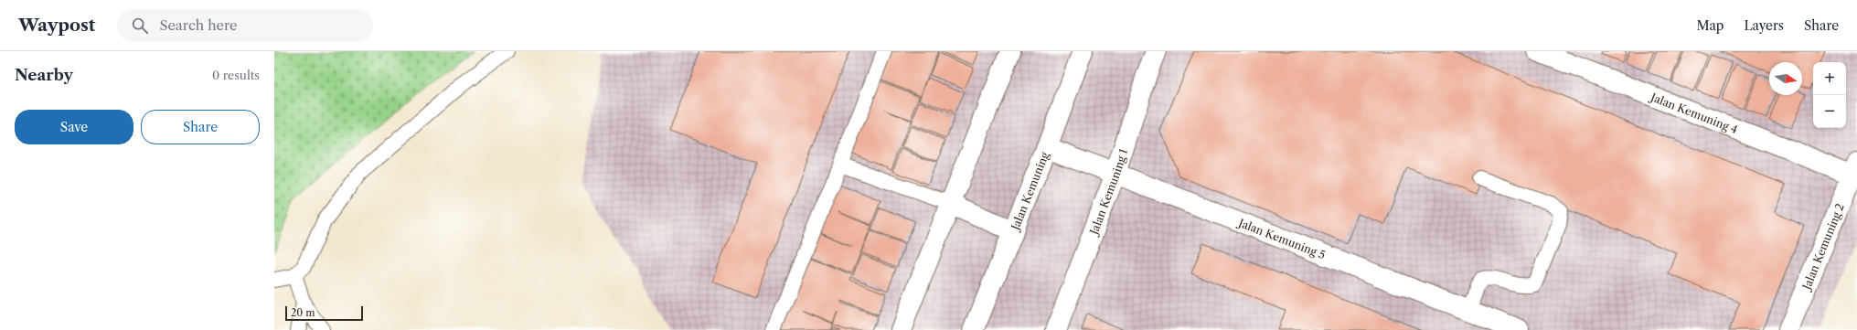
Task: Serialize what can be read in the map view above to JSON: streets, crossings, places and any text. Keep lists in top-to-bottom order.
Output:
{
  "streets": {
    "street": [
      "Jalan Kemuning 4",
      "Jalan Kemuning",
      "Jalan Kemuning 1",
      "Jalan Kemuning 5",
      "Jalan Kemuning 2"
    ]
  },
  "crossings": [
    ["Jalan Kemuning 4", "Jalan Kemuning 2"],
    ["Jalan Kemuning", "Jalan Kemuning 5"],
    ["Jalan Kemuning 1", "Jalan Kemuning 5"]
  ],
  "scale_bar": "20 m",
  "north": "right",
  "page": {
    "header": "Waypost",
    "search": "Search here",
    "nav": ["Map", "Layers", "Share"],
    "heading": ["Nearby", "0 results"],
    "map_buttons": ["+", "−"],
    "buttons": ["Save", "Share"],
    "scale": "20 m"
  }
}
